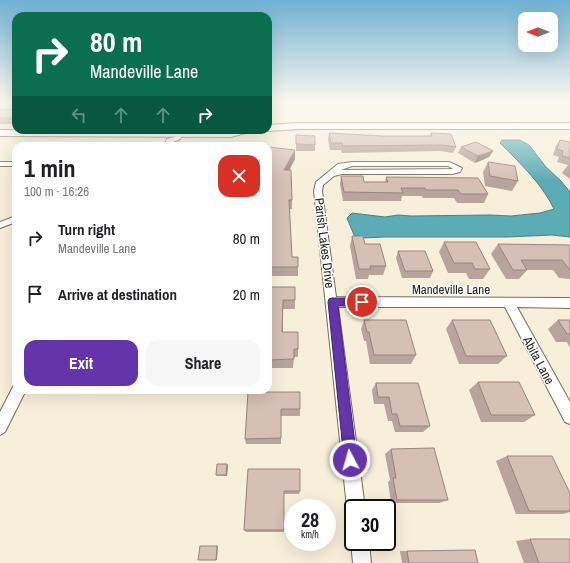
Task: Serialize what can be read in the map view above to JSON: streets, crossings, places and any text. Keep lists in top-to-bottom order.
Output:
{
  "streets": {
    "street": ["Parish Lakes Drive", "Mandeville Lane", "Abita Lane"]
  },
  "crossings": [
    ["Parish Lakes Drive", "Mandeville Lane"],
    ["Mandeville Lane", "Abita Lane"]
  ],
  "north": "left",
  "page": {
    "turn": ["80 m", "Mandeville Lane"],
    "heading": ["1 min", "100 m · 16:26"],
    "list": [
      {
        "name": "Turn right",
        "note": "Mandeville Lane",
        "value": "80 m"
      },
      {
        "name": "Arrive at destination",
        "value": "20 m"
      }
    ],
    "buttons": ["Exit", "Share"],
    "speed": "28 km/h",
    "limit": "30"
  }
}
